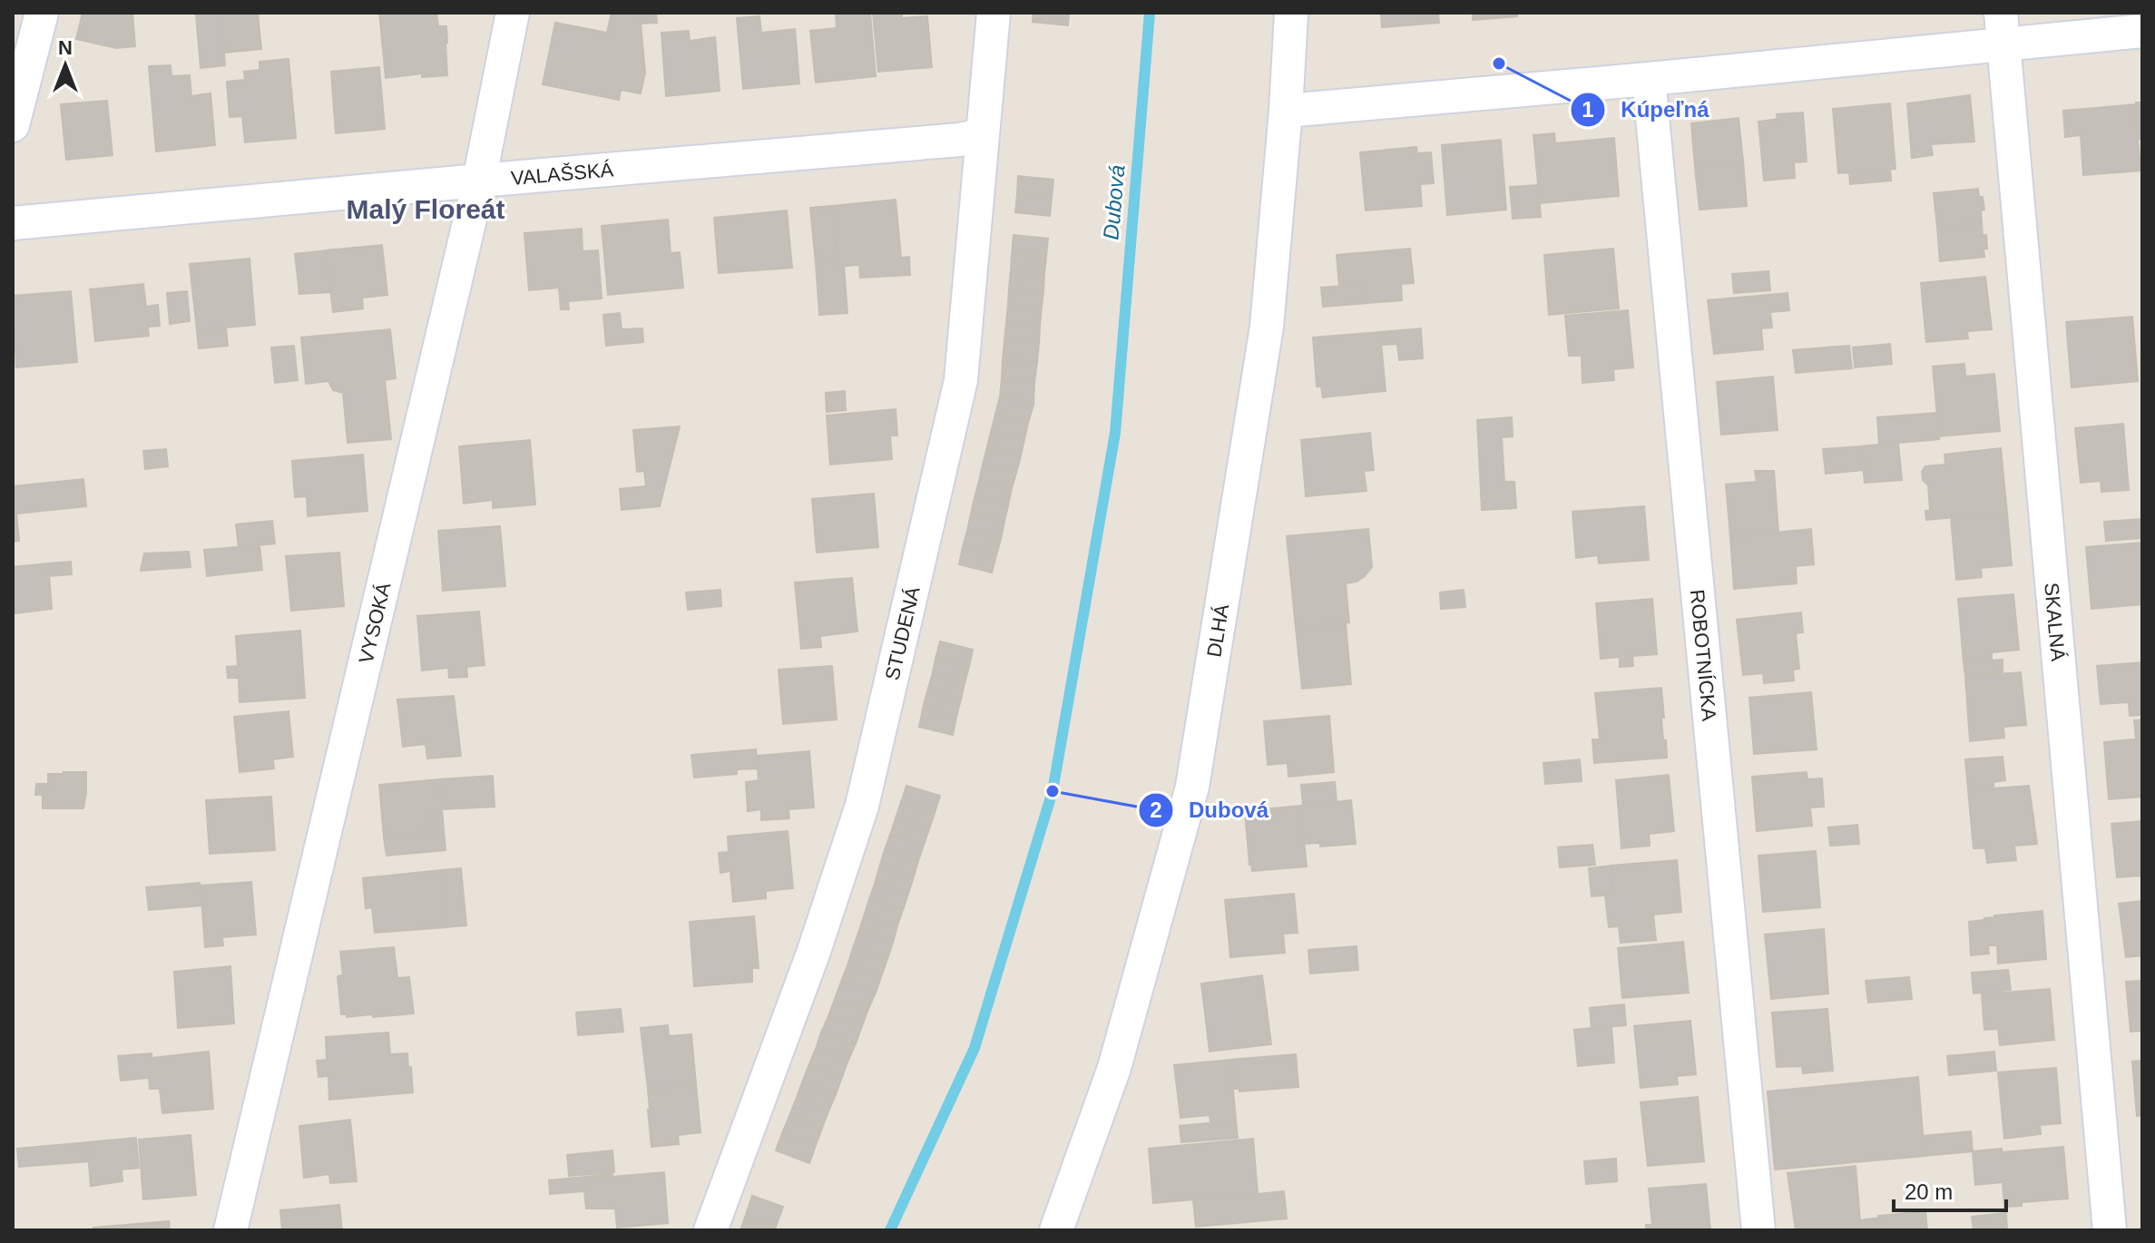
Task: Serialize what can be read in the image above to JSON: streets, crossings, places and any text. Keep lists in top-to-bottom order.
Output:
{
  "streets": {
    "street": [
      "VALAŠSKÁ",
      "SKALNÁ",
      "VYSOKÁ",
      "DLHÁ",
      "STUDENÁ",
      "ROBOTNÍCKA"
    ]
  },
  "crossings": [
    ["VALAŠSKÁ", "VYSOKÁ"],
    ["VALAŠSKÁ", "STUDENÁ"]
  ],
  "districts": ["Malý Floreát"],
  "water": ["Dubová"],
  "places": ["Kúpeľná", "Dubová"],
  "scale_bar": "20 m",
  "north": "top"
}
